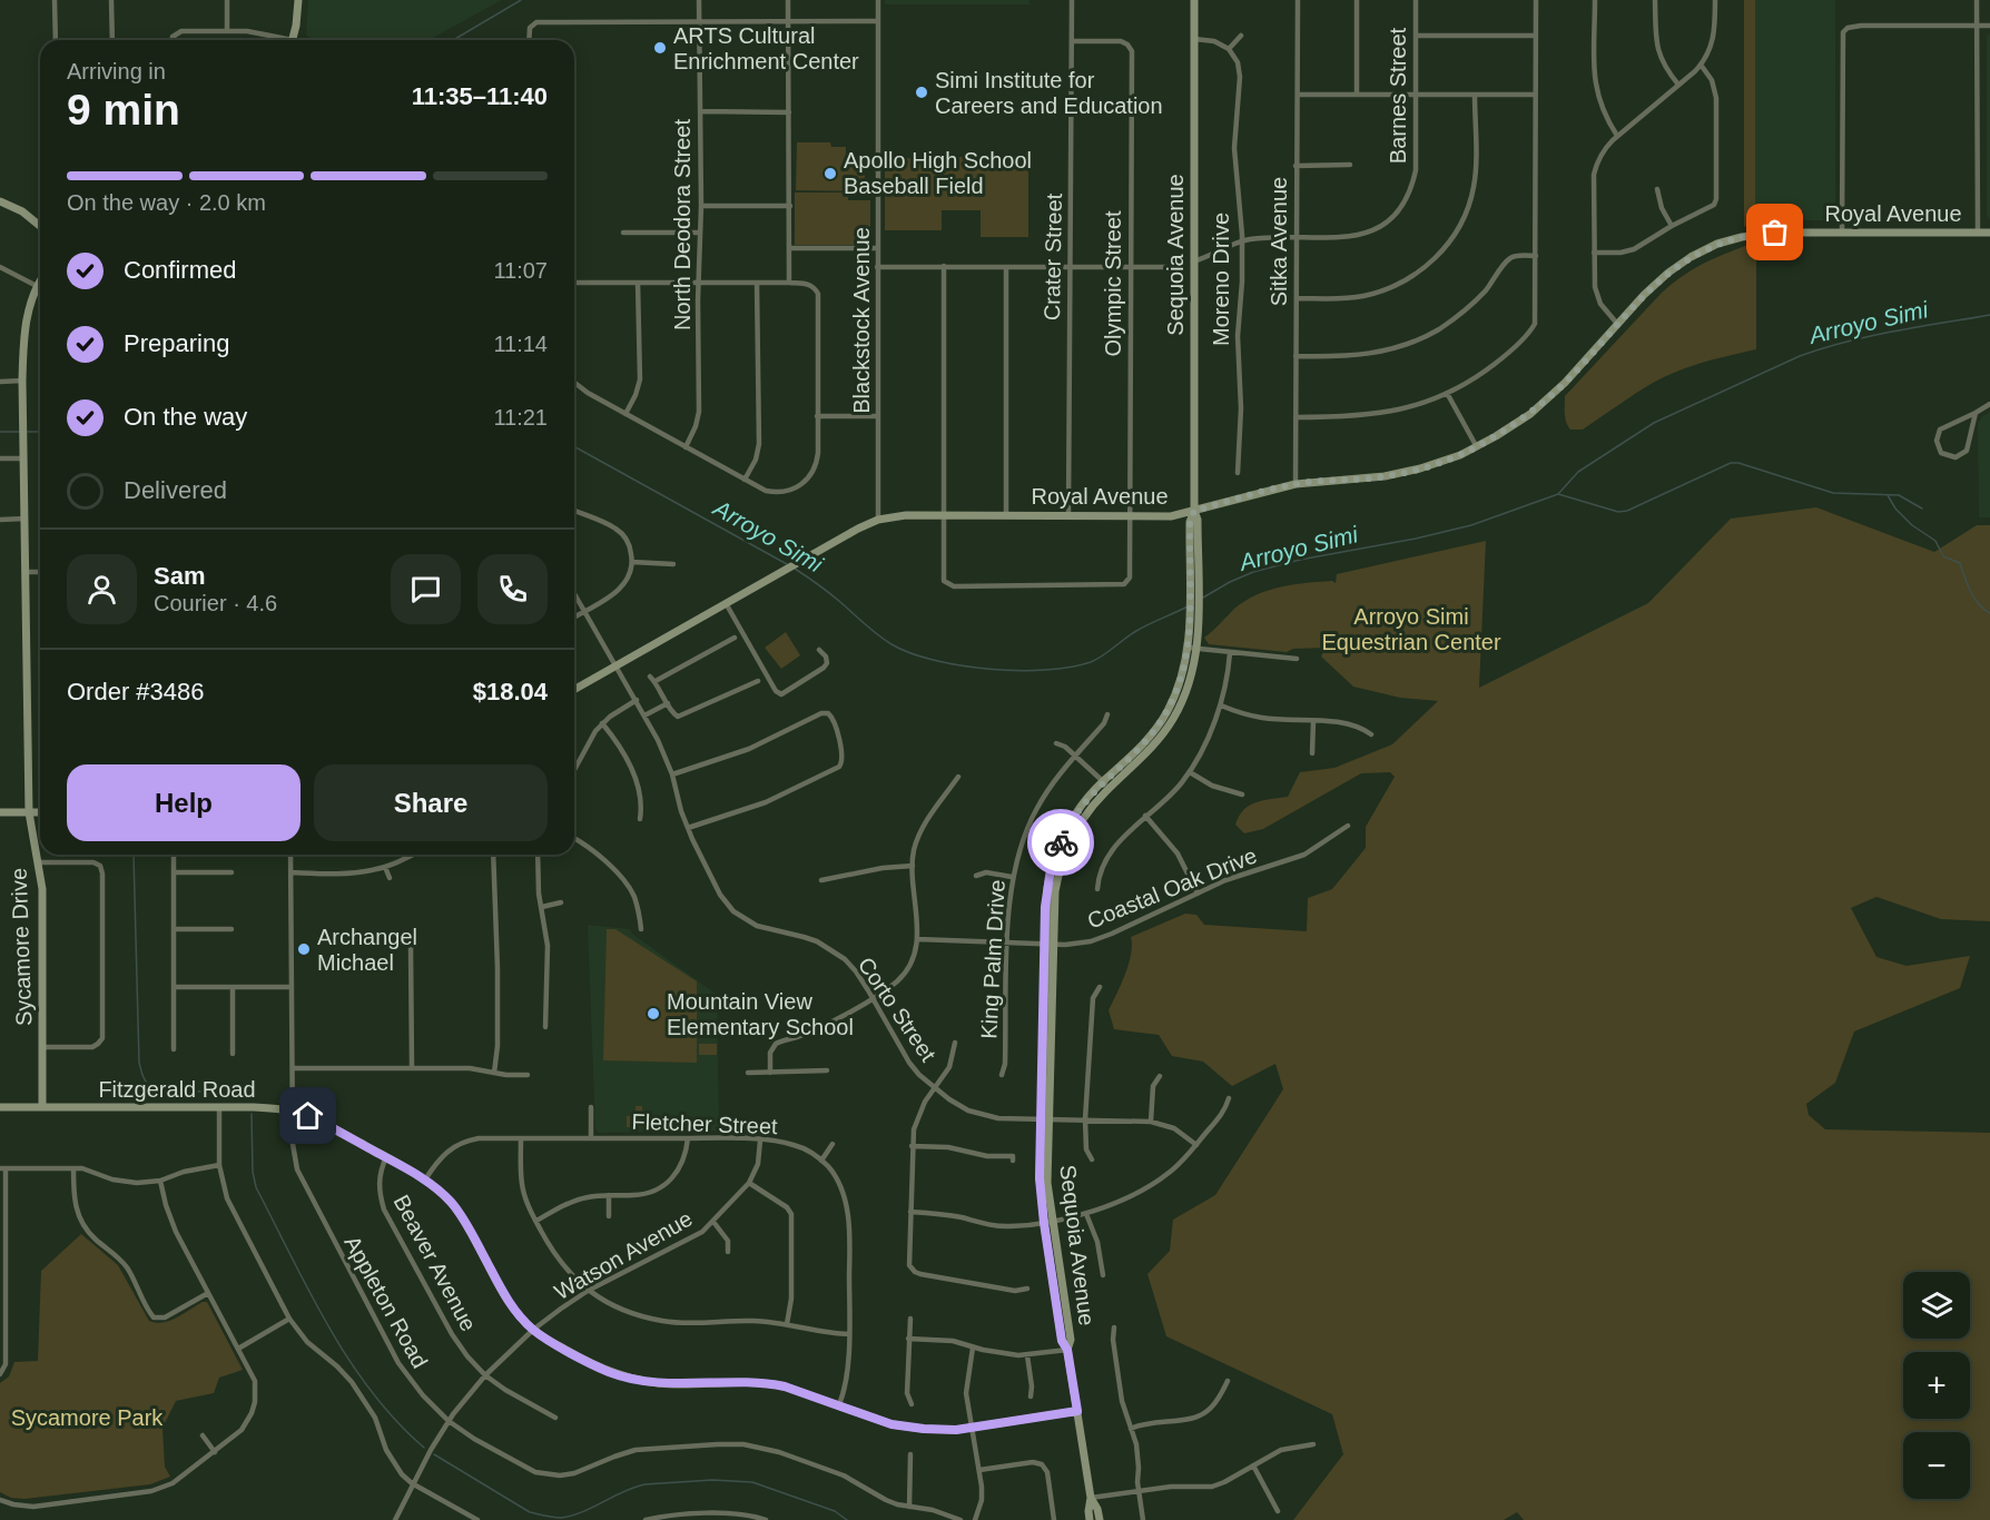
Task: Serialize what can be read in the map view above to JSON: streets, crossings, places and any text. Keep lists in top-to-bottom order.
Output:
{
  "streets": {
    "main road": [
      "Royal Avenue",
      "Sequoia Avenue",
      "Sycamore Drive",
      "Fitzgerald Road"
    ],
    "street": [
      "Barnes Street",
      "North Deodora Street",
      "Sitka Avenue",
      "Crater Street",
      "Moreno Drive",
      "Olympic Street",
      "Blackstock Avenue",
      "Coastal Oak Drive",
      "King Palm Drive",
      "Corto Street",
      "Fletcher Street",
      "Watson Avenue",
      "Beaver Avenue",
      "Appleton Road"
    ]
  },
  "crossings": [
    ["Barnes Street", "Sitka Avenue"],
    ["Barnes Street", "Sequoia Avenue"],
    ["Barnes Street", "Moreno Drive"],
    ["Royal Avenue", "Sitka Avenue"],
    ["Royal Avenue", "Sequoia Avenue"],
    ["Royal Avenue", "Crater Street"],
    ["Royal Avenue", "Olympic Street"],
    ["Royal Avenue", "Blackstock Avenue"],
    ["Royal Avenue", "Corto Street"],
    ["Sequoia Avenue", "Coastal Oak Drive"],
    ["Sequoia Avenue", "Corto Street"],
    ["Sequoia Avenue", "Fitzgerald Road"],
    ["Crater Street", "Olympic Street"],
    ["Coastal Oak Drive", "King Palm Drive"],
    ["Sycamore Drive", "Fitzgerald Road"],
    ["Fitzgerald Road", "Fletcher Street"],
    ["Fitzgerald Road", "Watson Avenue"],
    ["Fitzgerald Road", "Beaver Avenue"],
    ["Fitzgerald Road", "Appleton Road"],
    ["Fletcher Street", "Watson Avenue"],
    ["Watson Avenue", "Beaver Avenue"],
    ["Watson Avenue", "Appleton Road"]
  ],
  "water": ["Arroyo Simi"],
  "parks": ["Arroyo Simi Equestrian Center", "Sycamore Park"],
  "places": [
    "ARTS Cultural Enrichment Center",
    "Simi Institute for Careers and Education",
    "Apollo High School Baseball Field",
    "Archangel Michael",
    "Mountain View Elementary School"
  ],
  "page": {
    "heading": ["9 min", "Arriving in", "11:35–11:40"],
    "panel": [
      "Sam",
      "Courier · 4.6",
      "Order #3486",
      "$18.04"
    ],
    "bar": "On the way · 2.0 km",
    "list": [
      ["Confirmed", "11:07"],
      ["Preparing", "11:14"],
      ["On the way", "11:21"],
      "Delivered"
    ],
    "buttons": ["Help", "Share"],
    "map_buttons": ["+", "−"]
  }
}
